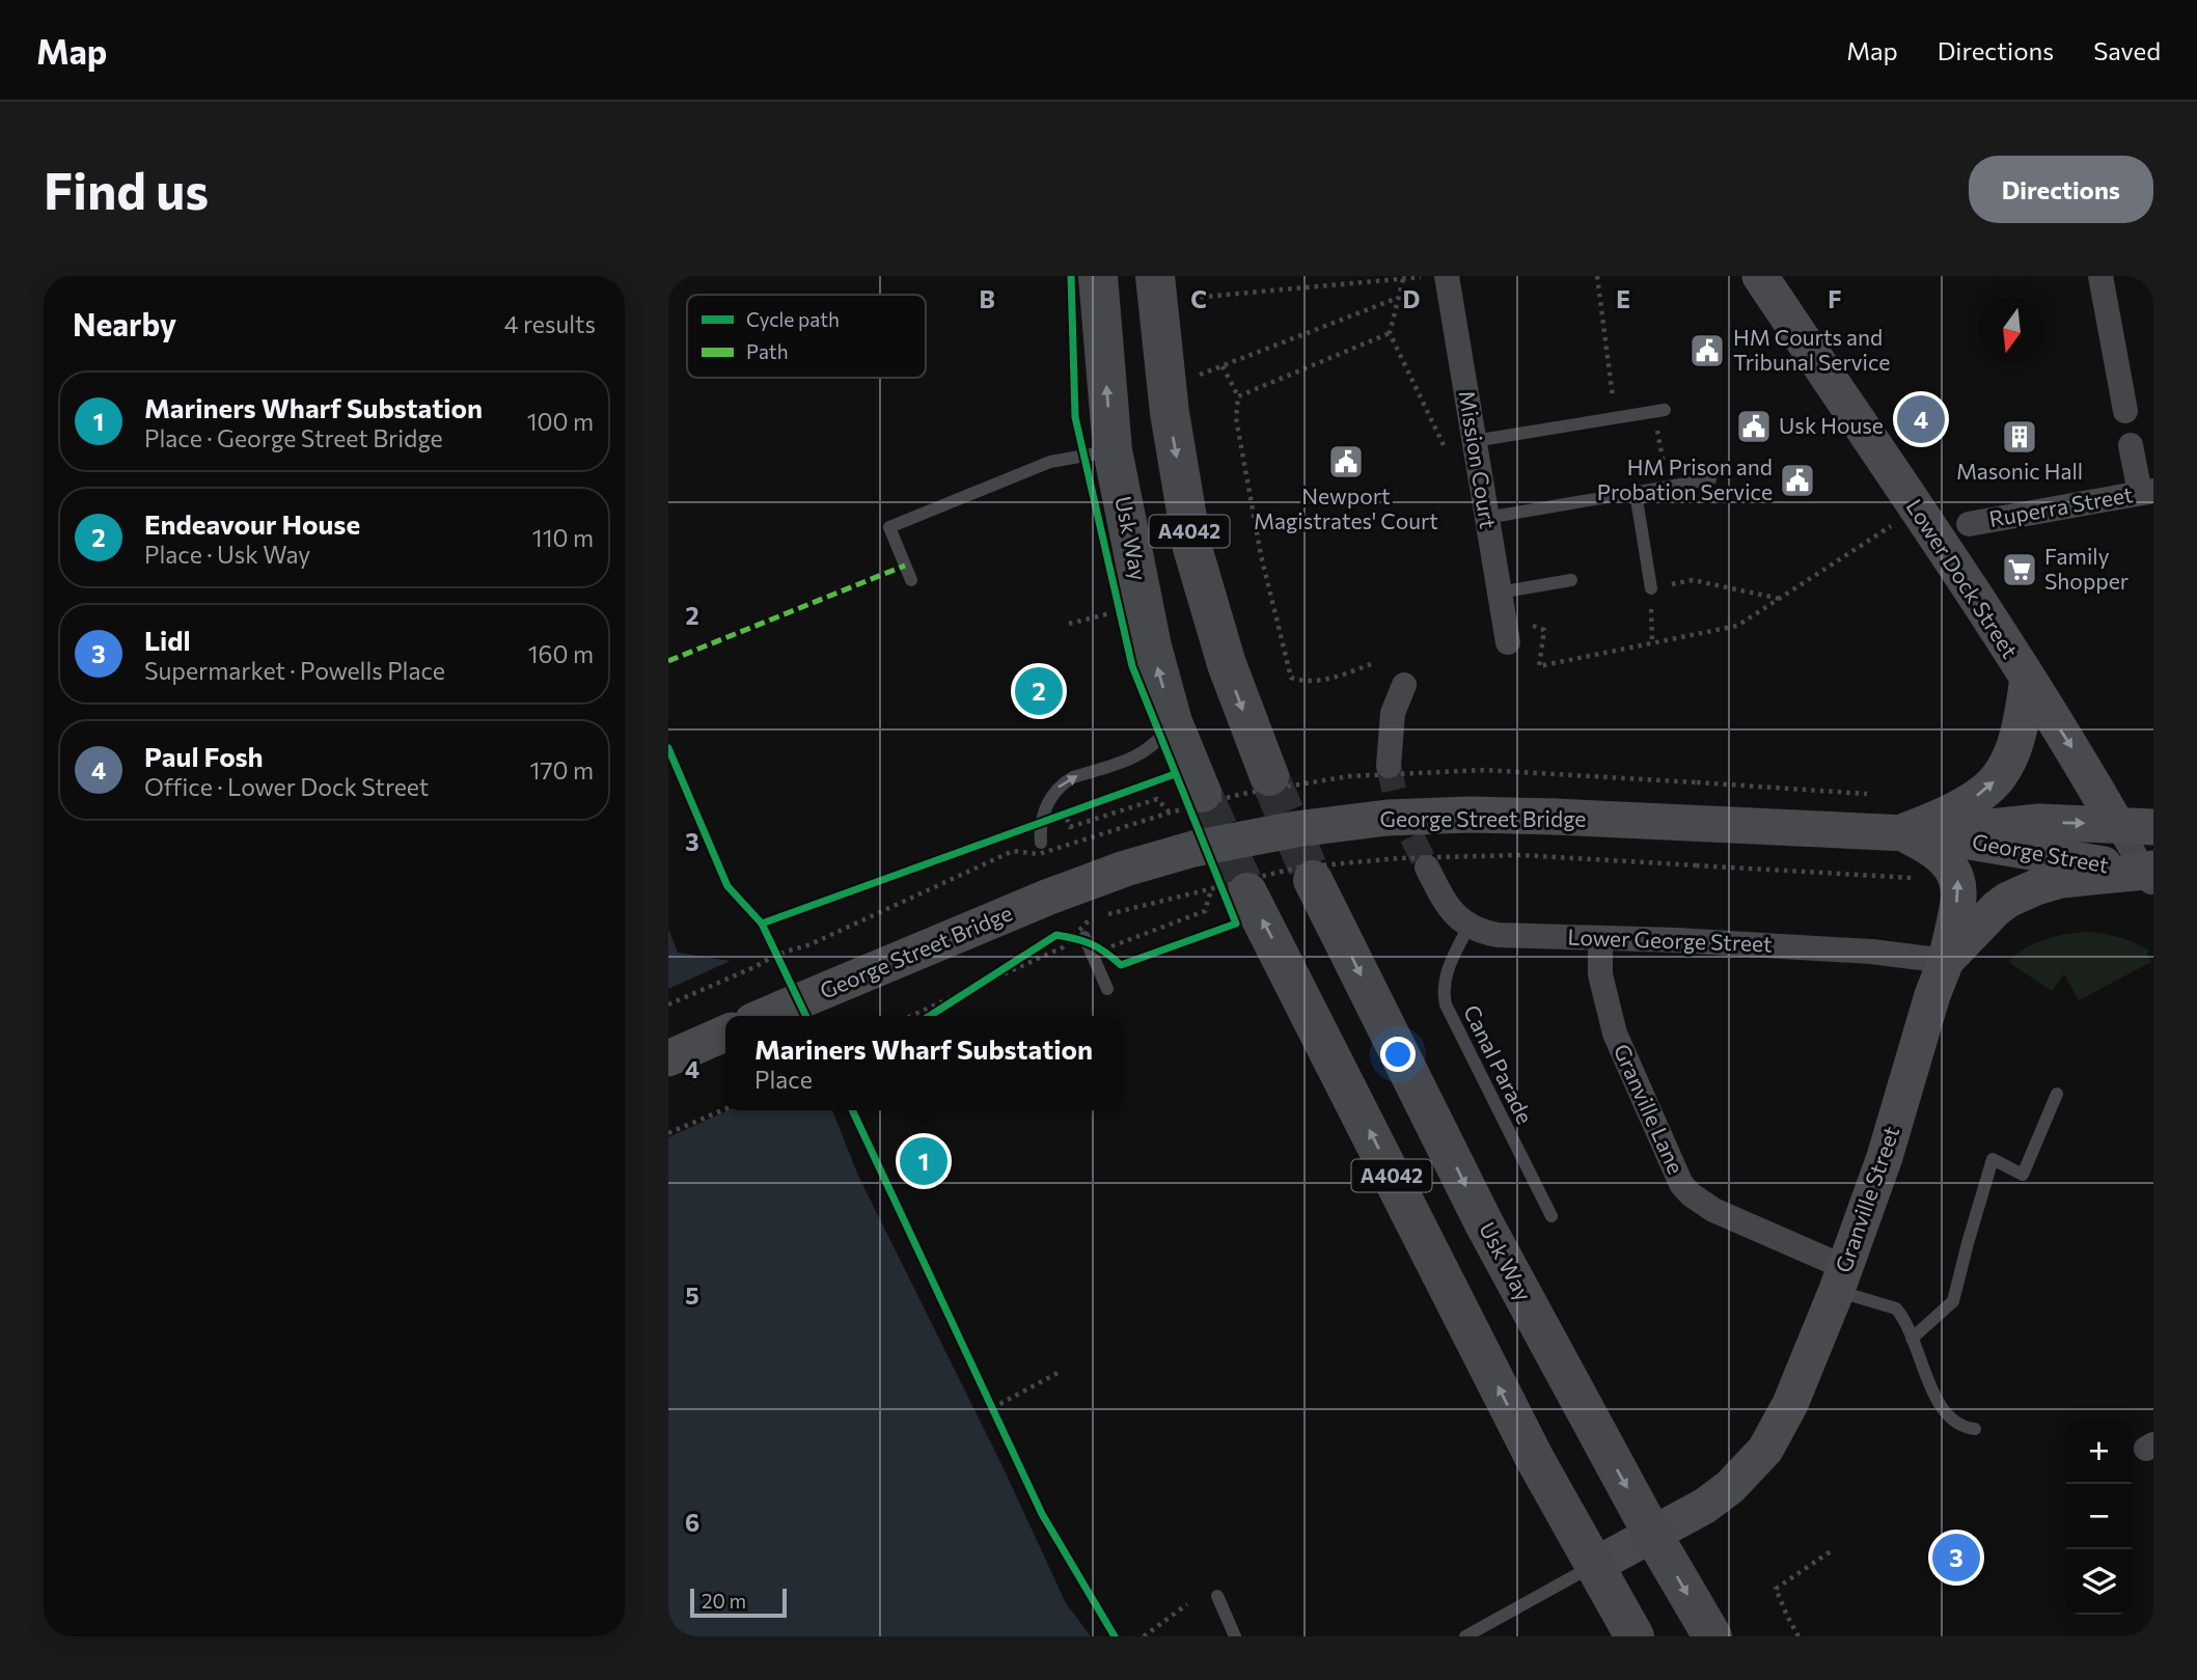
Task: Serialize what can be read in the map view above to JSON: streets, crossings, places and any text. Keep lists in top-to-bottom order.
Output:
{
  "streets": {
    "main road": ["A4042", "Usk Way"],
    "street": [
      "Mission Court",
      "Ruperra Street",
      "Lower Dock Street",
      "George Street Bridge",
      "George Street",
      "Lower George Street",
      "Granville Lane",
      "Granville Street"
    ],
    "lane": ["Canal Parade"]
  },
  "crossings": [
    ["A4042", "Granville Street"],
    ["Usk Way", "Granville Street"],
    ["Lower Dock Street", "George Street"],
    ["Lower Dock Street", "Granville Street"],
    ["George Street Bridge", "George Street"],
    ["George Street", "Granville Street"],
    ["Lower George Street", "Canal Parade"],
    ["Lower George Street", "Granville Lane"],
    ["Lower George Street", "Granville Street"],
    ["Granville Lane", "Granville Street"]
  ],
  "places": {
    "public building": [
      "HM Courts and Tribunal Service",
      "Usk House",
      "Newport Magistrates' Court",
      "HM Prison and Probation Service"
    ],
    "building": ["Masonic Hall"],
    "supermarket": ["Family Shopper"]
  },
  "legend": ["Cycle path", "Path"],
  "scale_bar": "20 m",
  "north": "bottom",
  "page": {
    "header": "Map",
    "nav": ["Map", "Directions", "Saved"],
    "buttons": "Directions",
    "title": "Find us",
    "heading": ["Nearby", "4 results"],
    "list": [
      {
        "mark": "1",
        "name": "Mariners Wharf Substation",
        "note": "Place · George Street Bridge",
        "value": "100 m"
      },
      {
        "mark": "2",
        "name": "Endeavour House",
        "note": "Place · Usk Way",
        "value": "110 m"
      },
      {
        "mark": "3",
        "name": "Lidl",
        "note": "Supermarket · Powells Place",
        "value": "160 m"
      },
      {
        "mark": "4",
        "name": "Paul Fosh",
        "note": "Office · Lower Dock Street",
        "value": "170 m"
      }
    ],
    "pins": [
      "4",
      "2",
      "1",
      "3"
    ],
    "popup": ["Mariners Wharf Substation", "Place"],
    "map_buttons": ["+", "−"],
    "scale": "20 m"
  },
  "grid": {
    "columns": [
      "B",
      "C",
      "D",
      "E",
      "F"
    ],
    "rows": [
      "2",
      "3",
      "4",
      "5",
      "6"
    ]
  }
}
